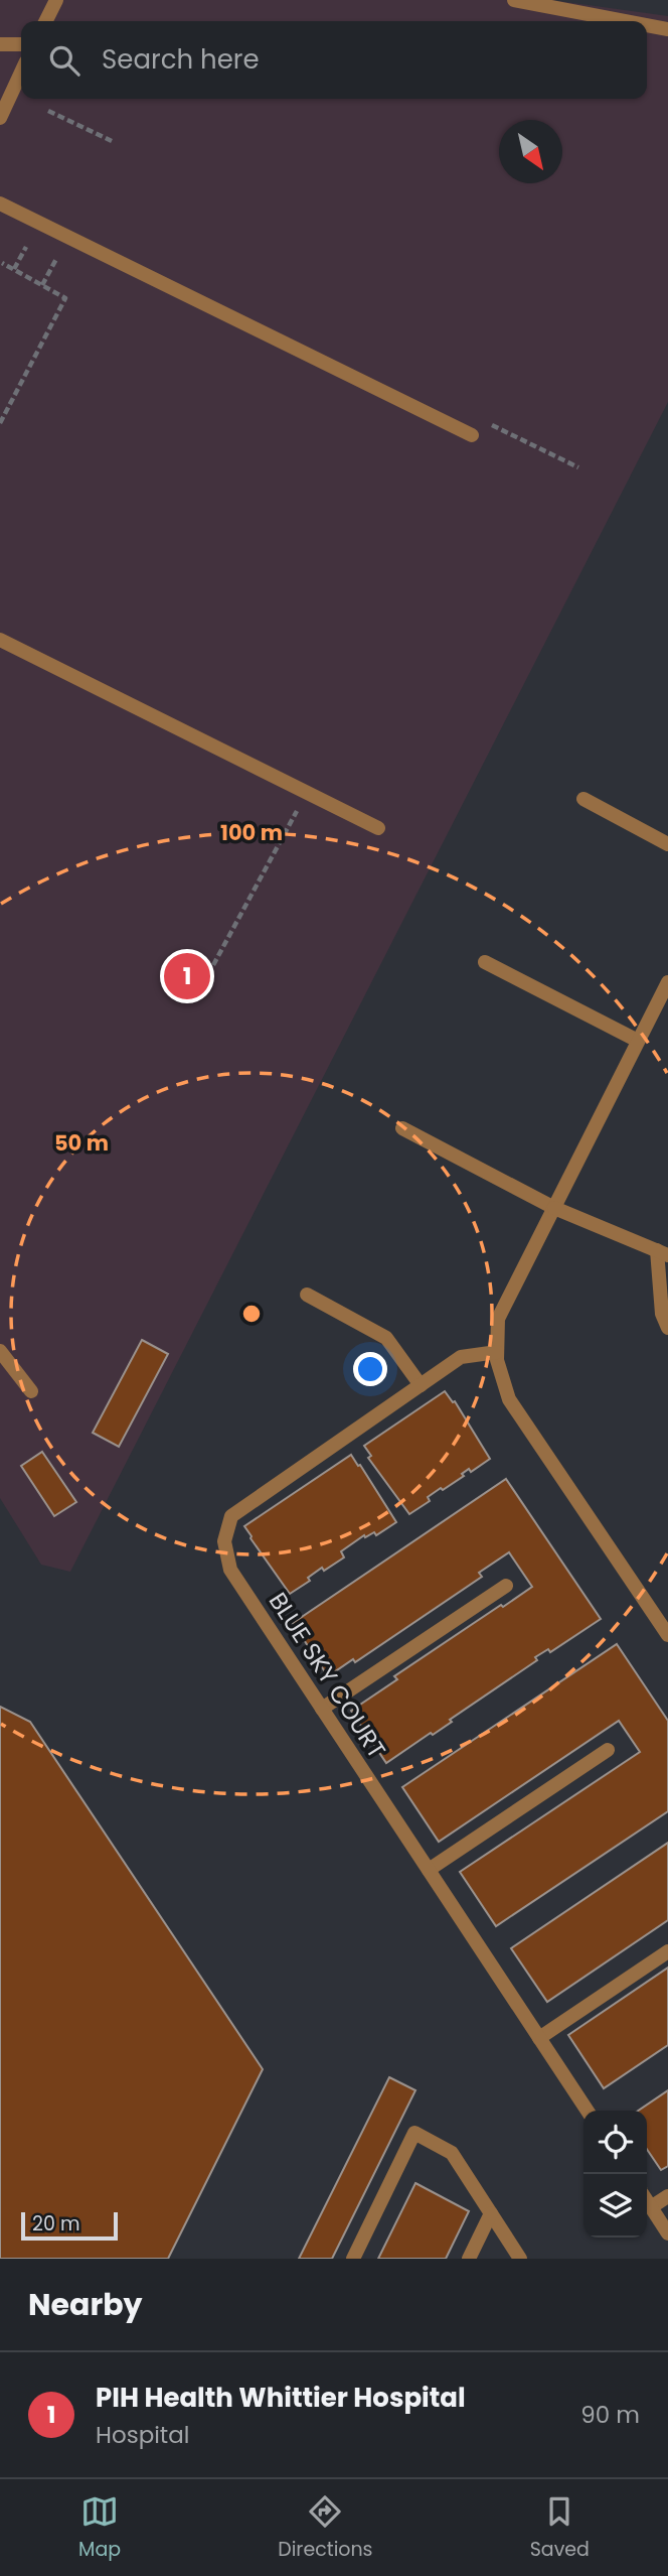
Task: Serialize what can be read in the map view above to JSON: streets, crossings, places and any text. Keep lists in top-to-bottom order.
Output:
{
  "streets": {
    "street": ["BLUE SKY COURT"]
  },
  "scale_bar": "20 m",
  "north": "bottom right",
  "page": {
    "search": "Search here",
    "pins": "1",
    "scale": "20 m",
    "heading": "Nearby",
    "list": [
      {
        "mark": "1",
        "name": "PIH Health Whittier Hospital",
        "note": "Hospital",
        "value": "90 m"
      }
    ],
    "nav": ["Map", "Directions", "Saved"]
  },
  "rings": ["100 m", "50 m"]
}
